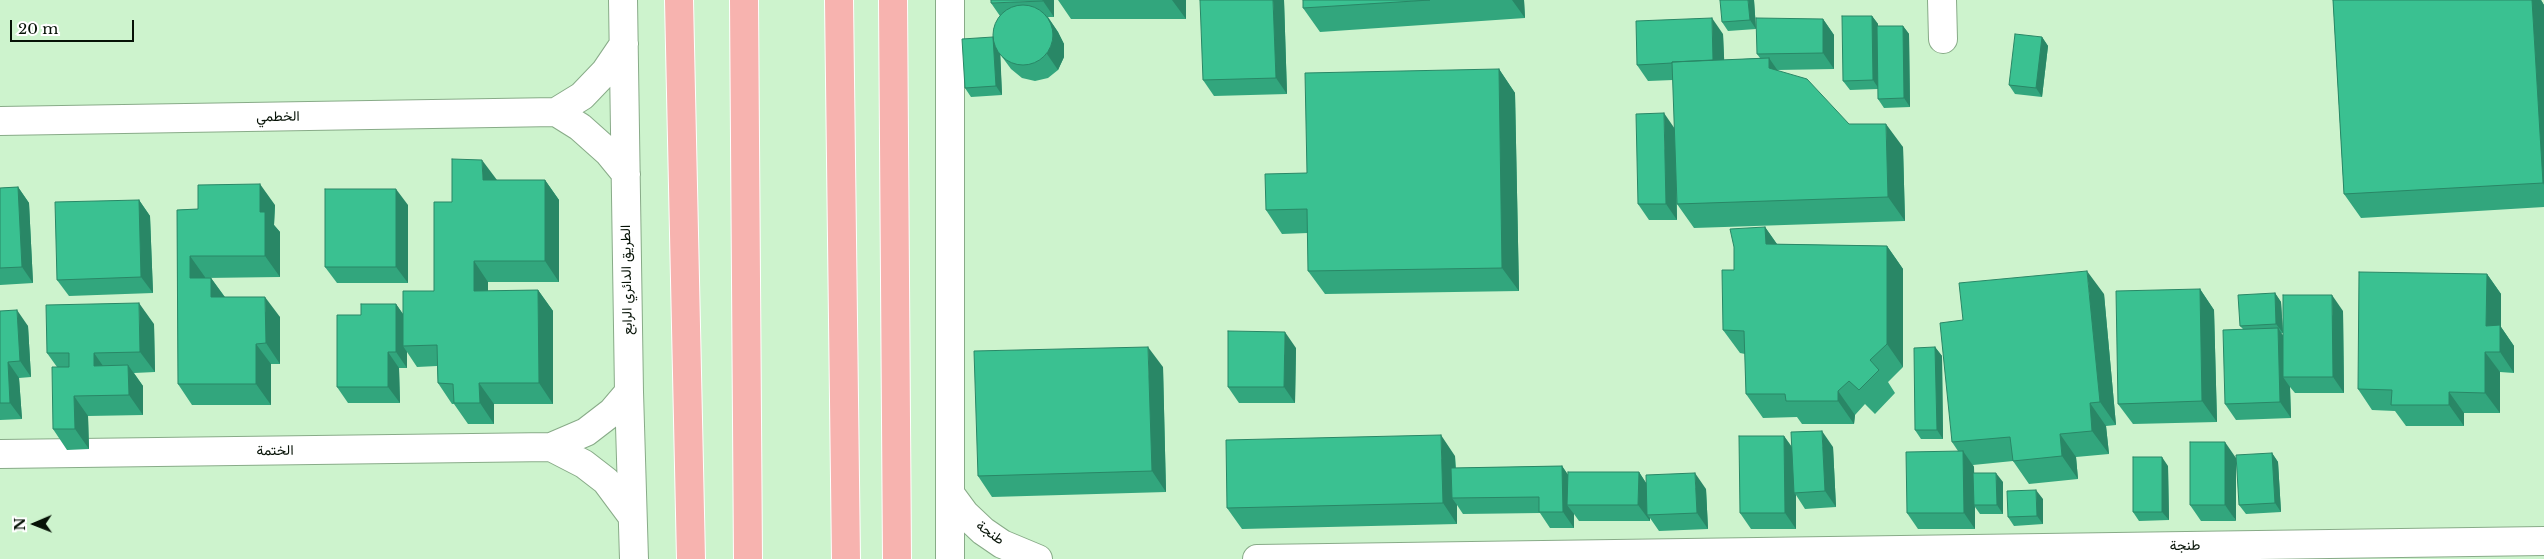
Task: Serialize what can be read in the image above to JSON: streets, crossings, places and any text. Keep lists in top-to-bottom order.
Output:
{
  "streets": {
    "street": [
      "الخطمي",
      "الطريق الدائري الرابع",
      "الختمة",
      "طنجة"
    ]
  },
  "crossings": [
    ["الطريق الدائري الرابع", "الختمة"]
  ],
  "scale_bar": "20 m",
  "north": "left"
}
